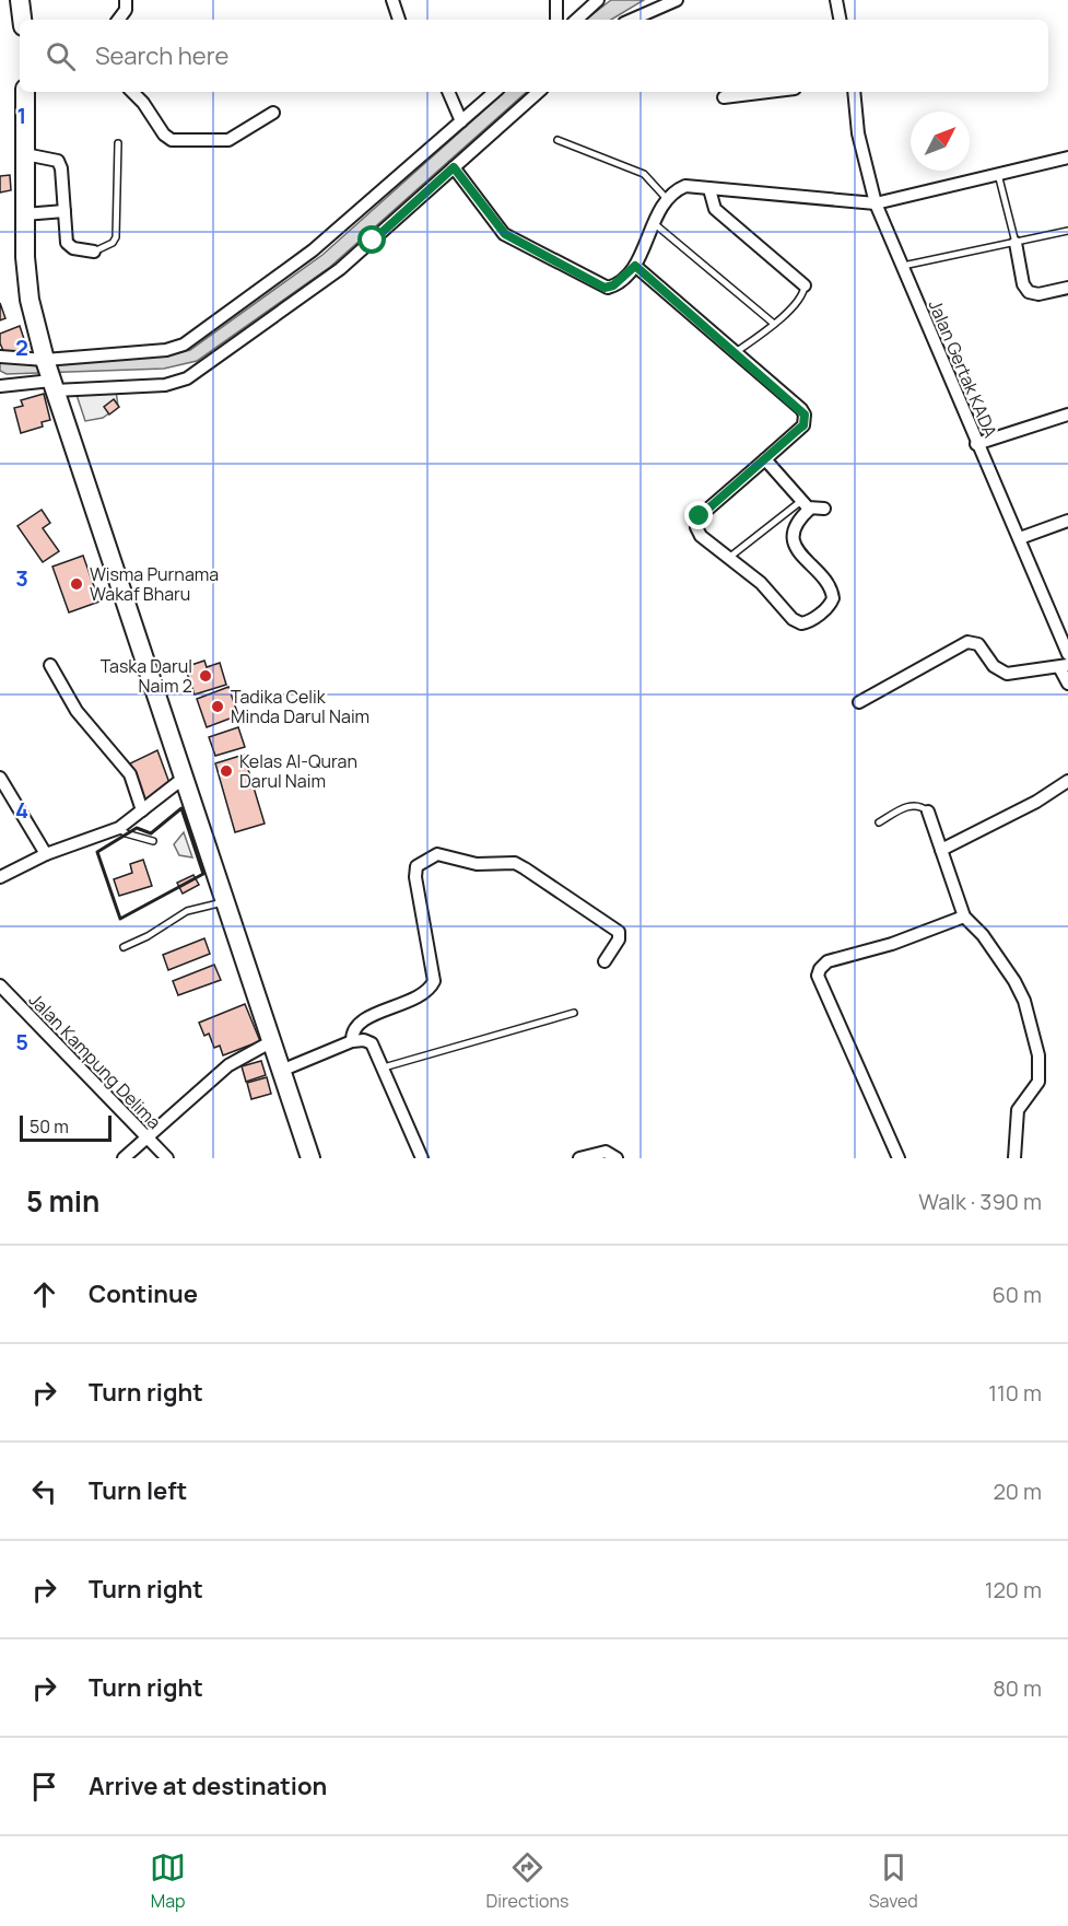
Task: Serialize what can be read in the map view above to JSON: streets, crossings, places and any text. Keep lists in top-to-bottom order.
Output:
{
  "streets": {
    "street": ["Jalan Gertak KADA", "Jalan Kampung Delima"]
  },
  "places": [
    "Wisma Purnama Wakaf Bharu",
    "Taska Darul Naim 2",
    "Tadika Celik Minda Darul Naim",
    "Kelas Al-Quran Darul Naim"
  ],
  "scale_bar": "50 m",
  "north": "top right",
  "page": {
    "search": "Search here",
    "scale": "50 m",
    "heading": ["5 min", "Walk · 390 m"],
    "list": [
      ["Continue", "60 m"],
      ["Turn right", "110 m"],
      ["Turn left", "20 m"],
      ["Turn right", "120 m"],
      ["Turn right", "80 m"],
      "Arrive at destination"
    ],
    "nav": ["Map", "Directions", "Saved"]
  },
  "grid": {
    "rows": [
      "1",
      "2",
      "3",
      "4",
      "5"
    ]
  }
}
